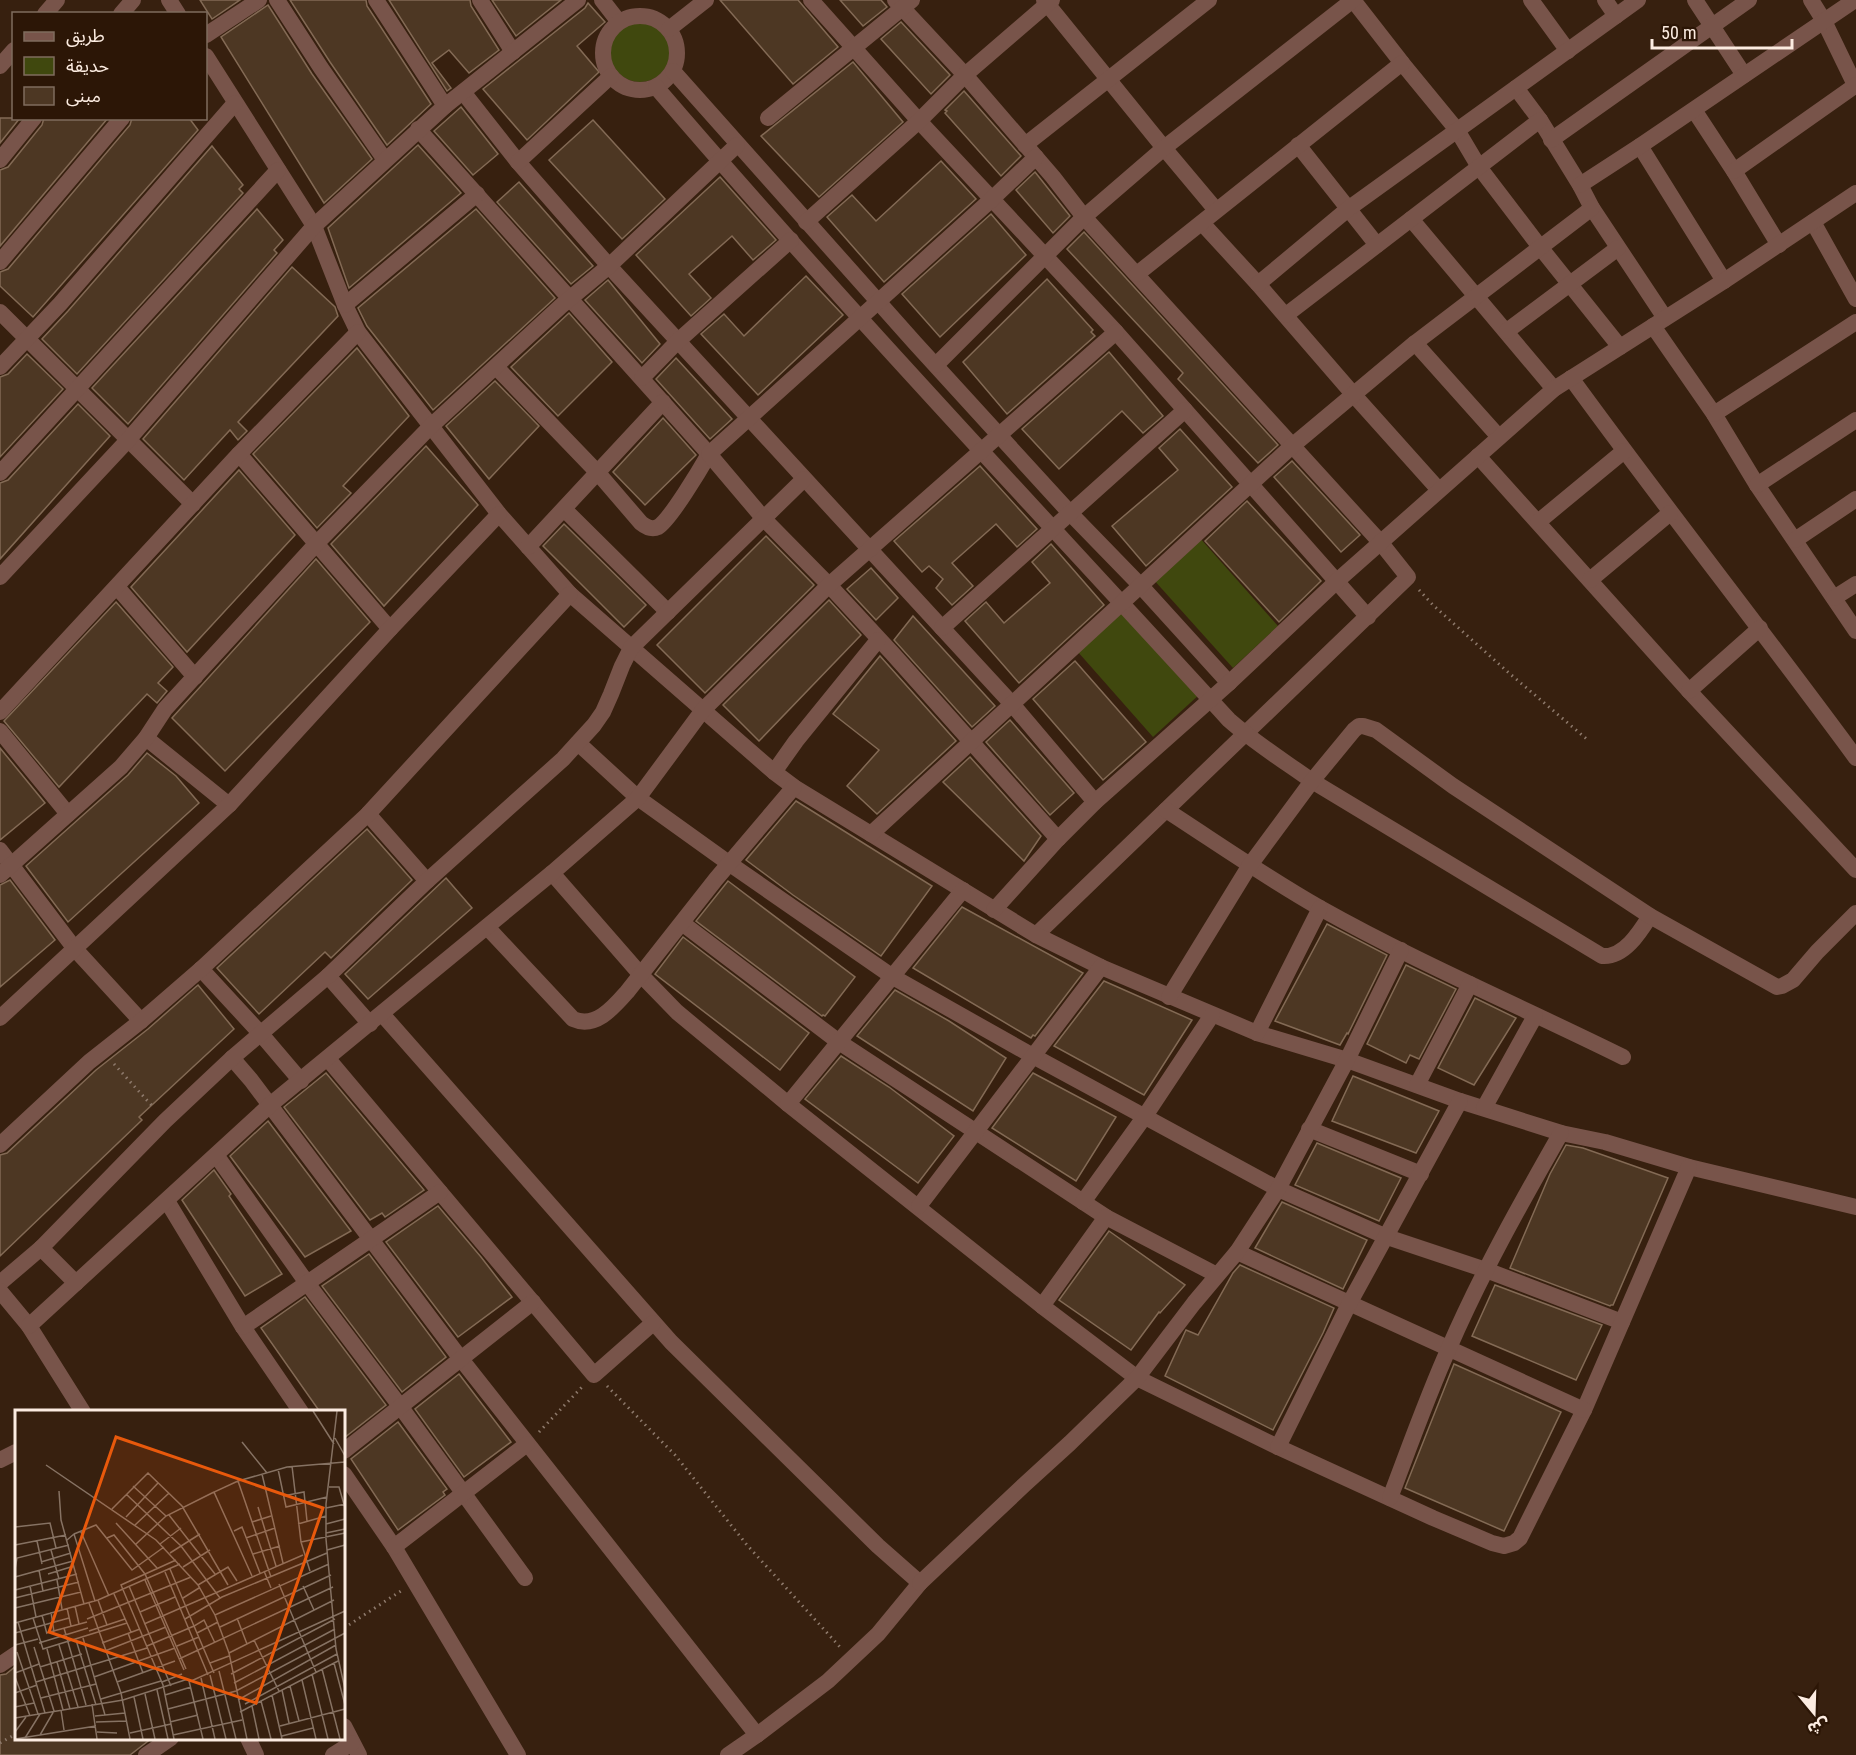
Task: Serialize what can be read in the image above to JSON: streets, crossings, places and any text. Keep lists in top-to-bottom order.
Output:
{
  "legend": ["طريق", "حديقة", "مبنى"],
  "scale_bar": "50 m",
  "north": "bottom"
}
